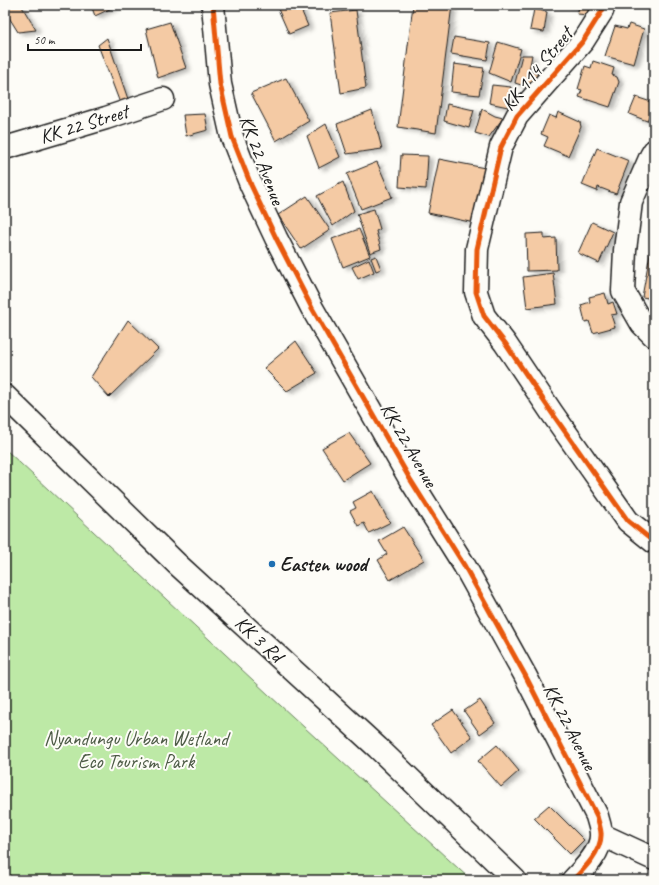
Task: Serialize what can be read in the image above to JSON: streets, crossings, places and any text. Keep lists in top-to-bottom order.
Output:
{
  "streets": {
    "main road": [
      "KK 114 Street",
      "KK 22 Street",
      "KK 22 Avenue",
      "KK 3 Rd"
    ]
  },
  "parks": ["Nyandungu Urban Wetland Eco Tourism Park"],
  "places": ["Easten wood"],
  "scale_bar": "50 m"
}
